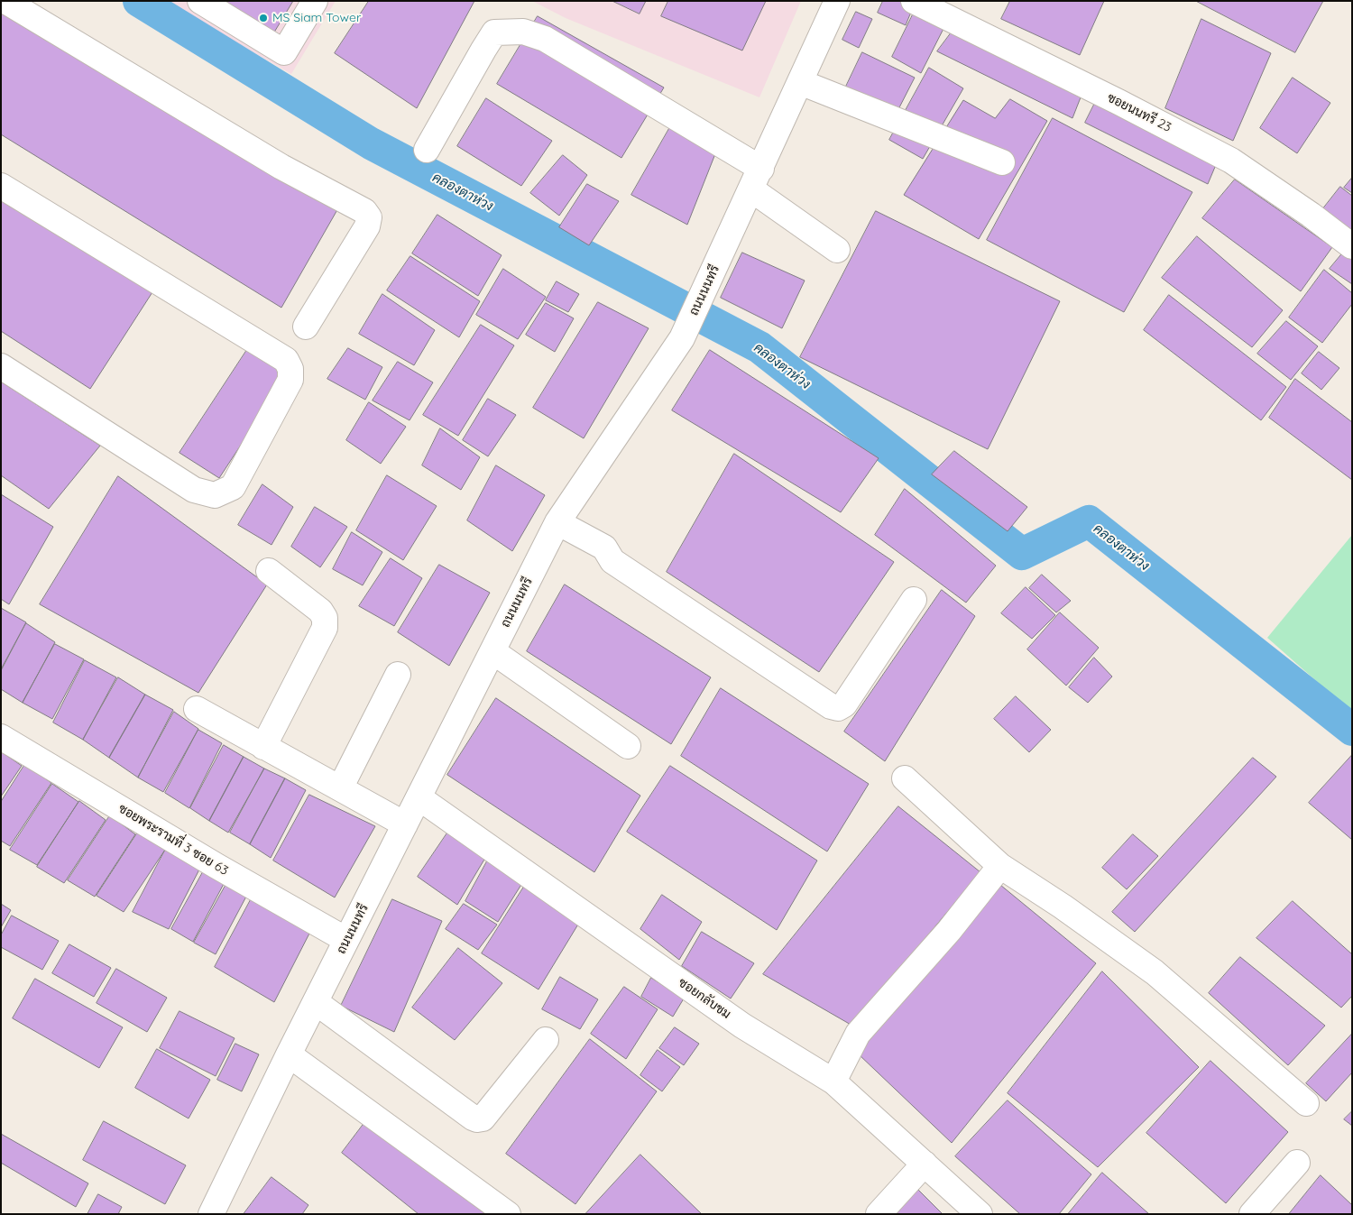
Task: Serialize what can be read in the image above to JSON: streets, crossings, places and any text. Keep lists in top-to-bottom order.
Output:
{
  "streets": {
    "street": [
      "ซอยนนทรี 23",
      "ถนนนนทรี",
      "ซอยพระรามที่ 3 ซอย 63",
      "ซอยกลับชม"
    ]
  },
  "crossings": [
    ["ถนนนนทรี", "ซอยพระรามที่ 3 ซอย 63"],
    ["ถนนนนทรี", "ซอยกลับชม"]
  ],
  "water": ["คลองตาห่วง"],
  "places": ["MS Siam Tower"]
}
